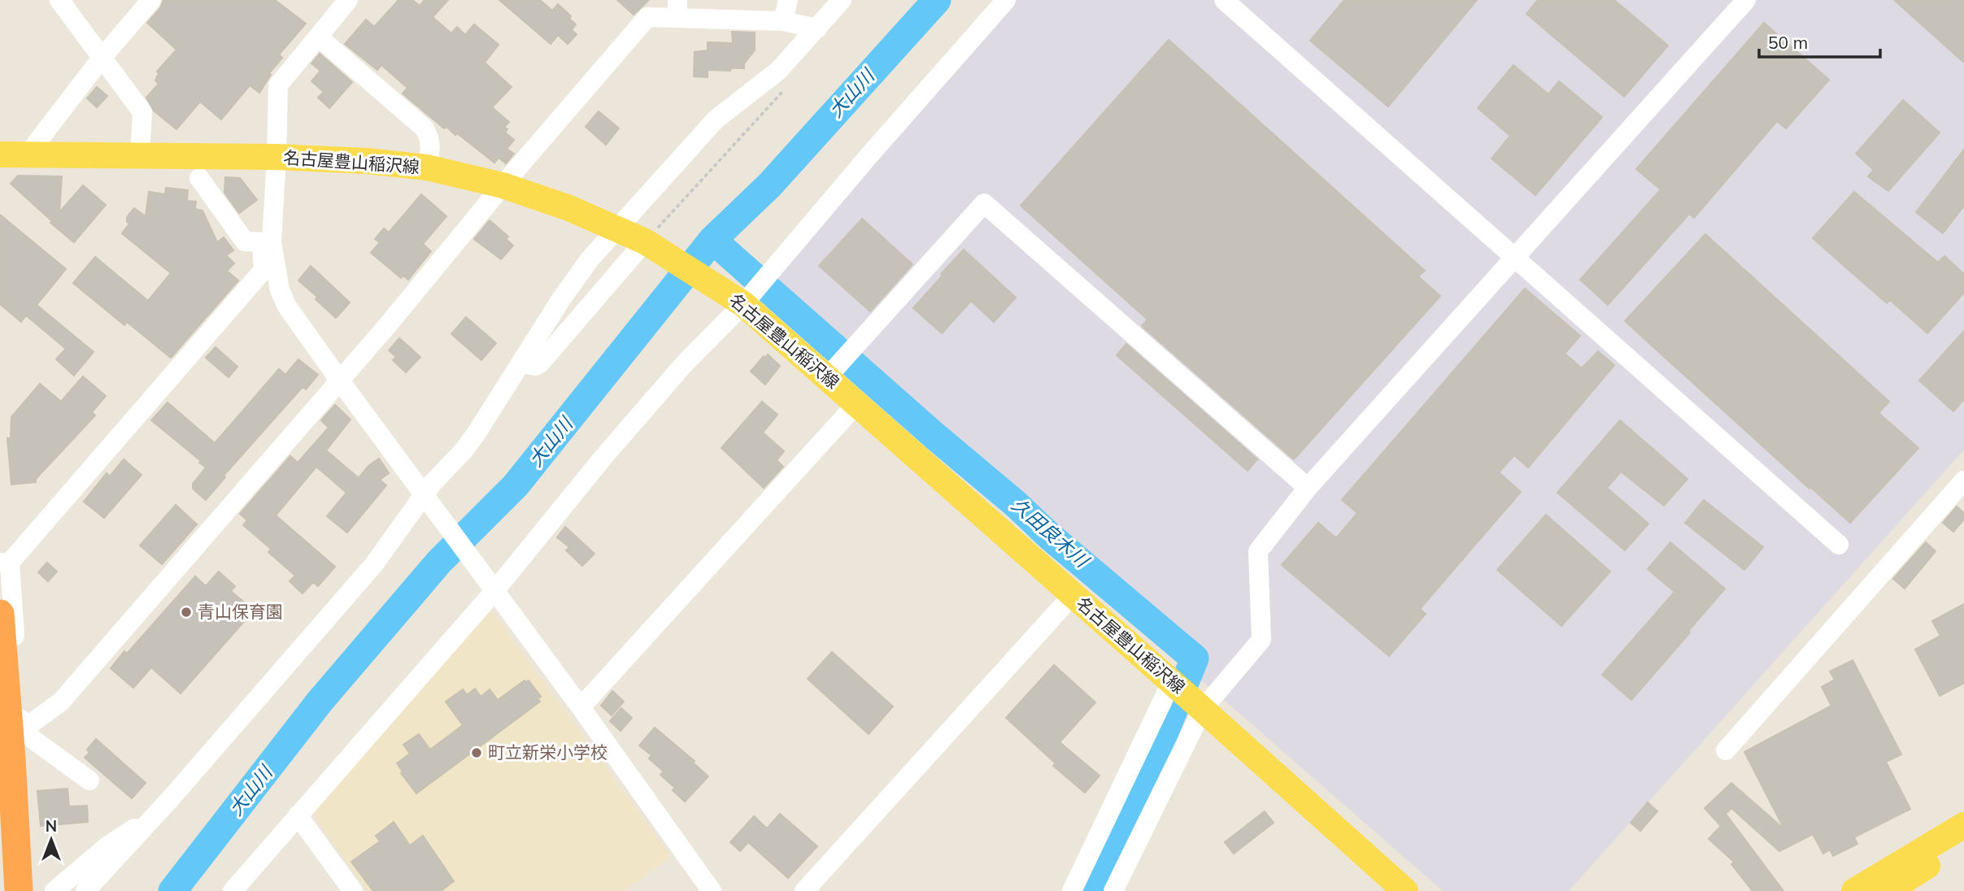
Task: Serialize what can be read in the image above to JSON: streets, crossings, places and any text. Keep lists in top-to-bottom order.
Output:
{
  "streets": {
    "main road": ["名古屋豊山稲沢線"]
  },
  "water": ["大山川", "久田良木川"],
  "places": ["青山保育園", "町立新栄小学校"],
  "scale_bar": "50 m",
  "north": "top"
}
